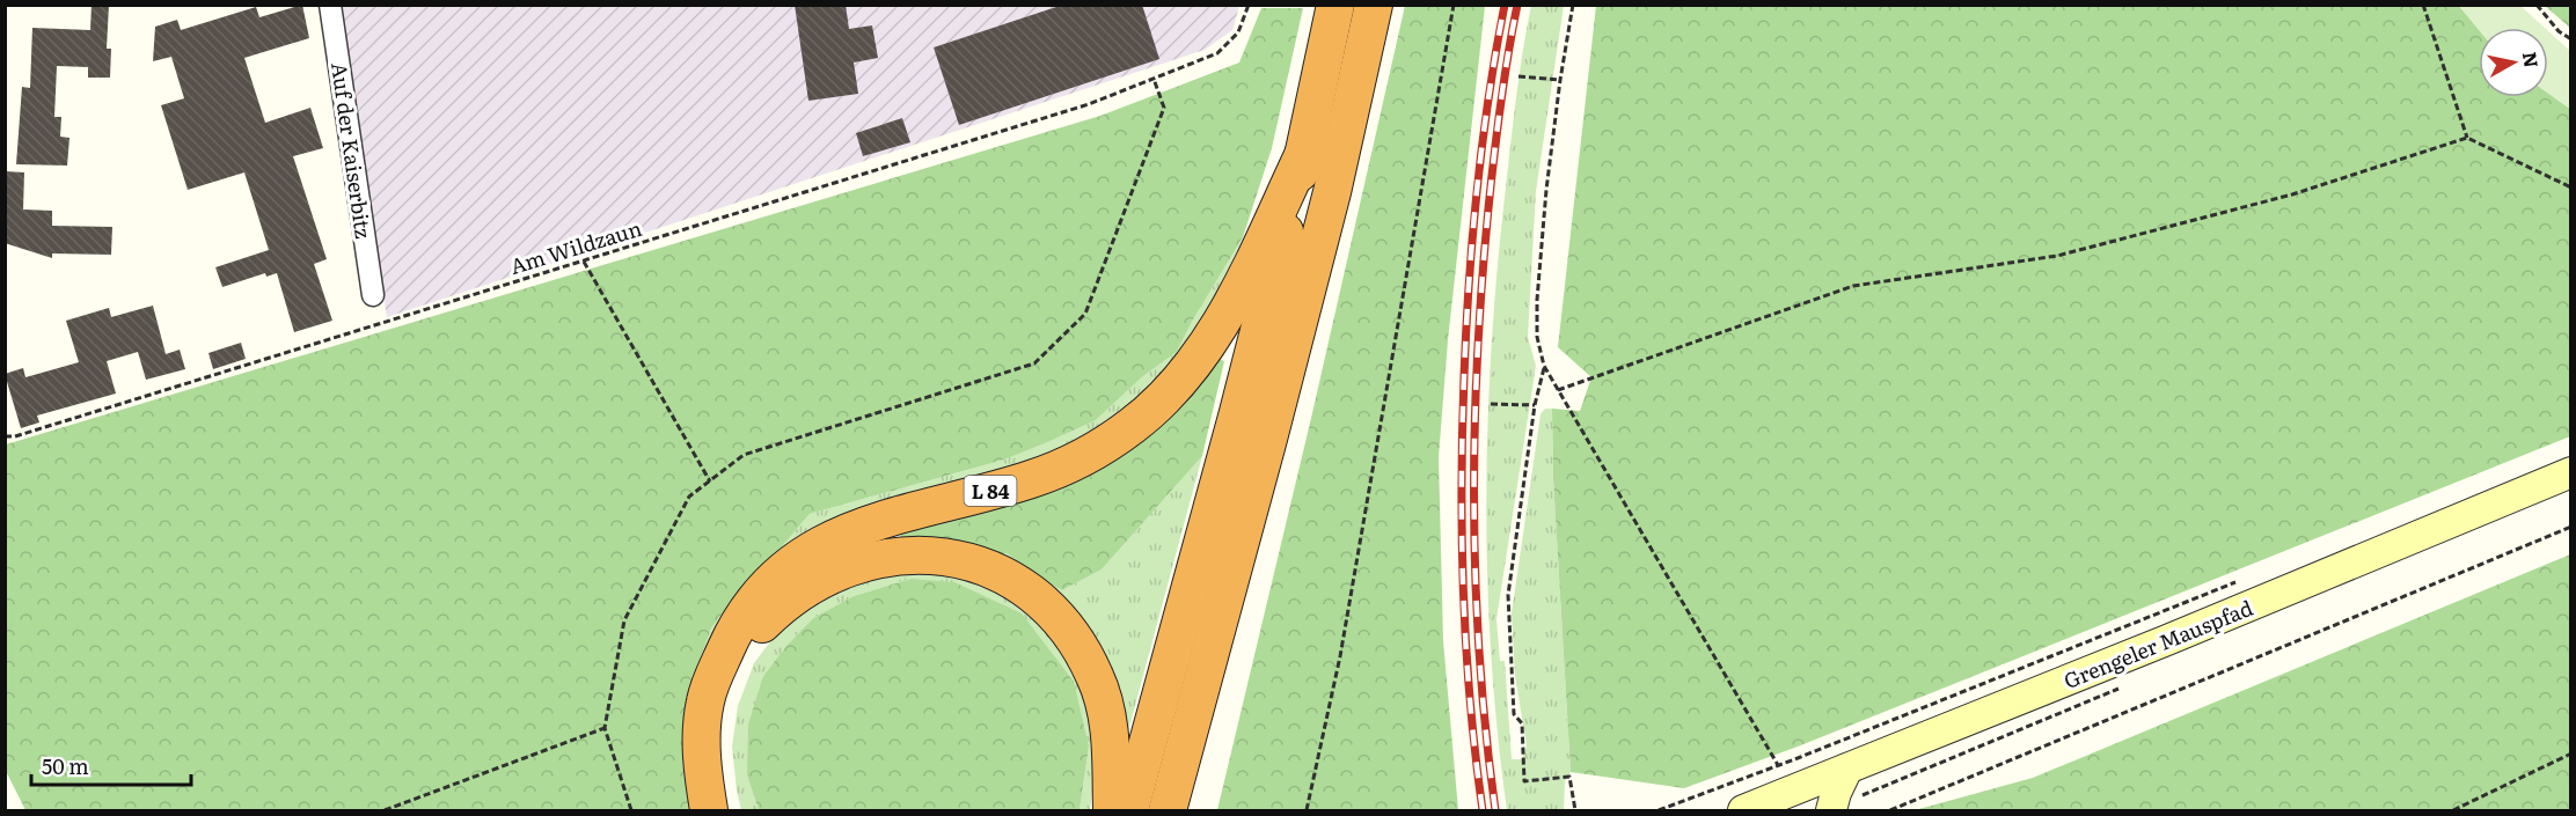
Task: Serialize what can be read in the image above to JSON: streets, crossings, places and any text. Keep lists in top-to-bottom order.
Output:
{
  "streets": {
    "highway": ["L 84"],
    "main road": ["Grengeler Mauspfad"],
    "street": ["Auf der Kaiserbitz"],
    "path": ["Am Wildzaun"]
  },
  "scale_bar": "50 m",
  "north": "right"
}
